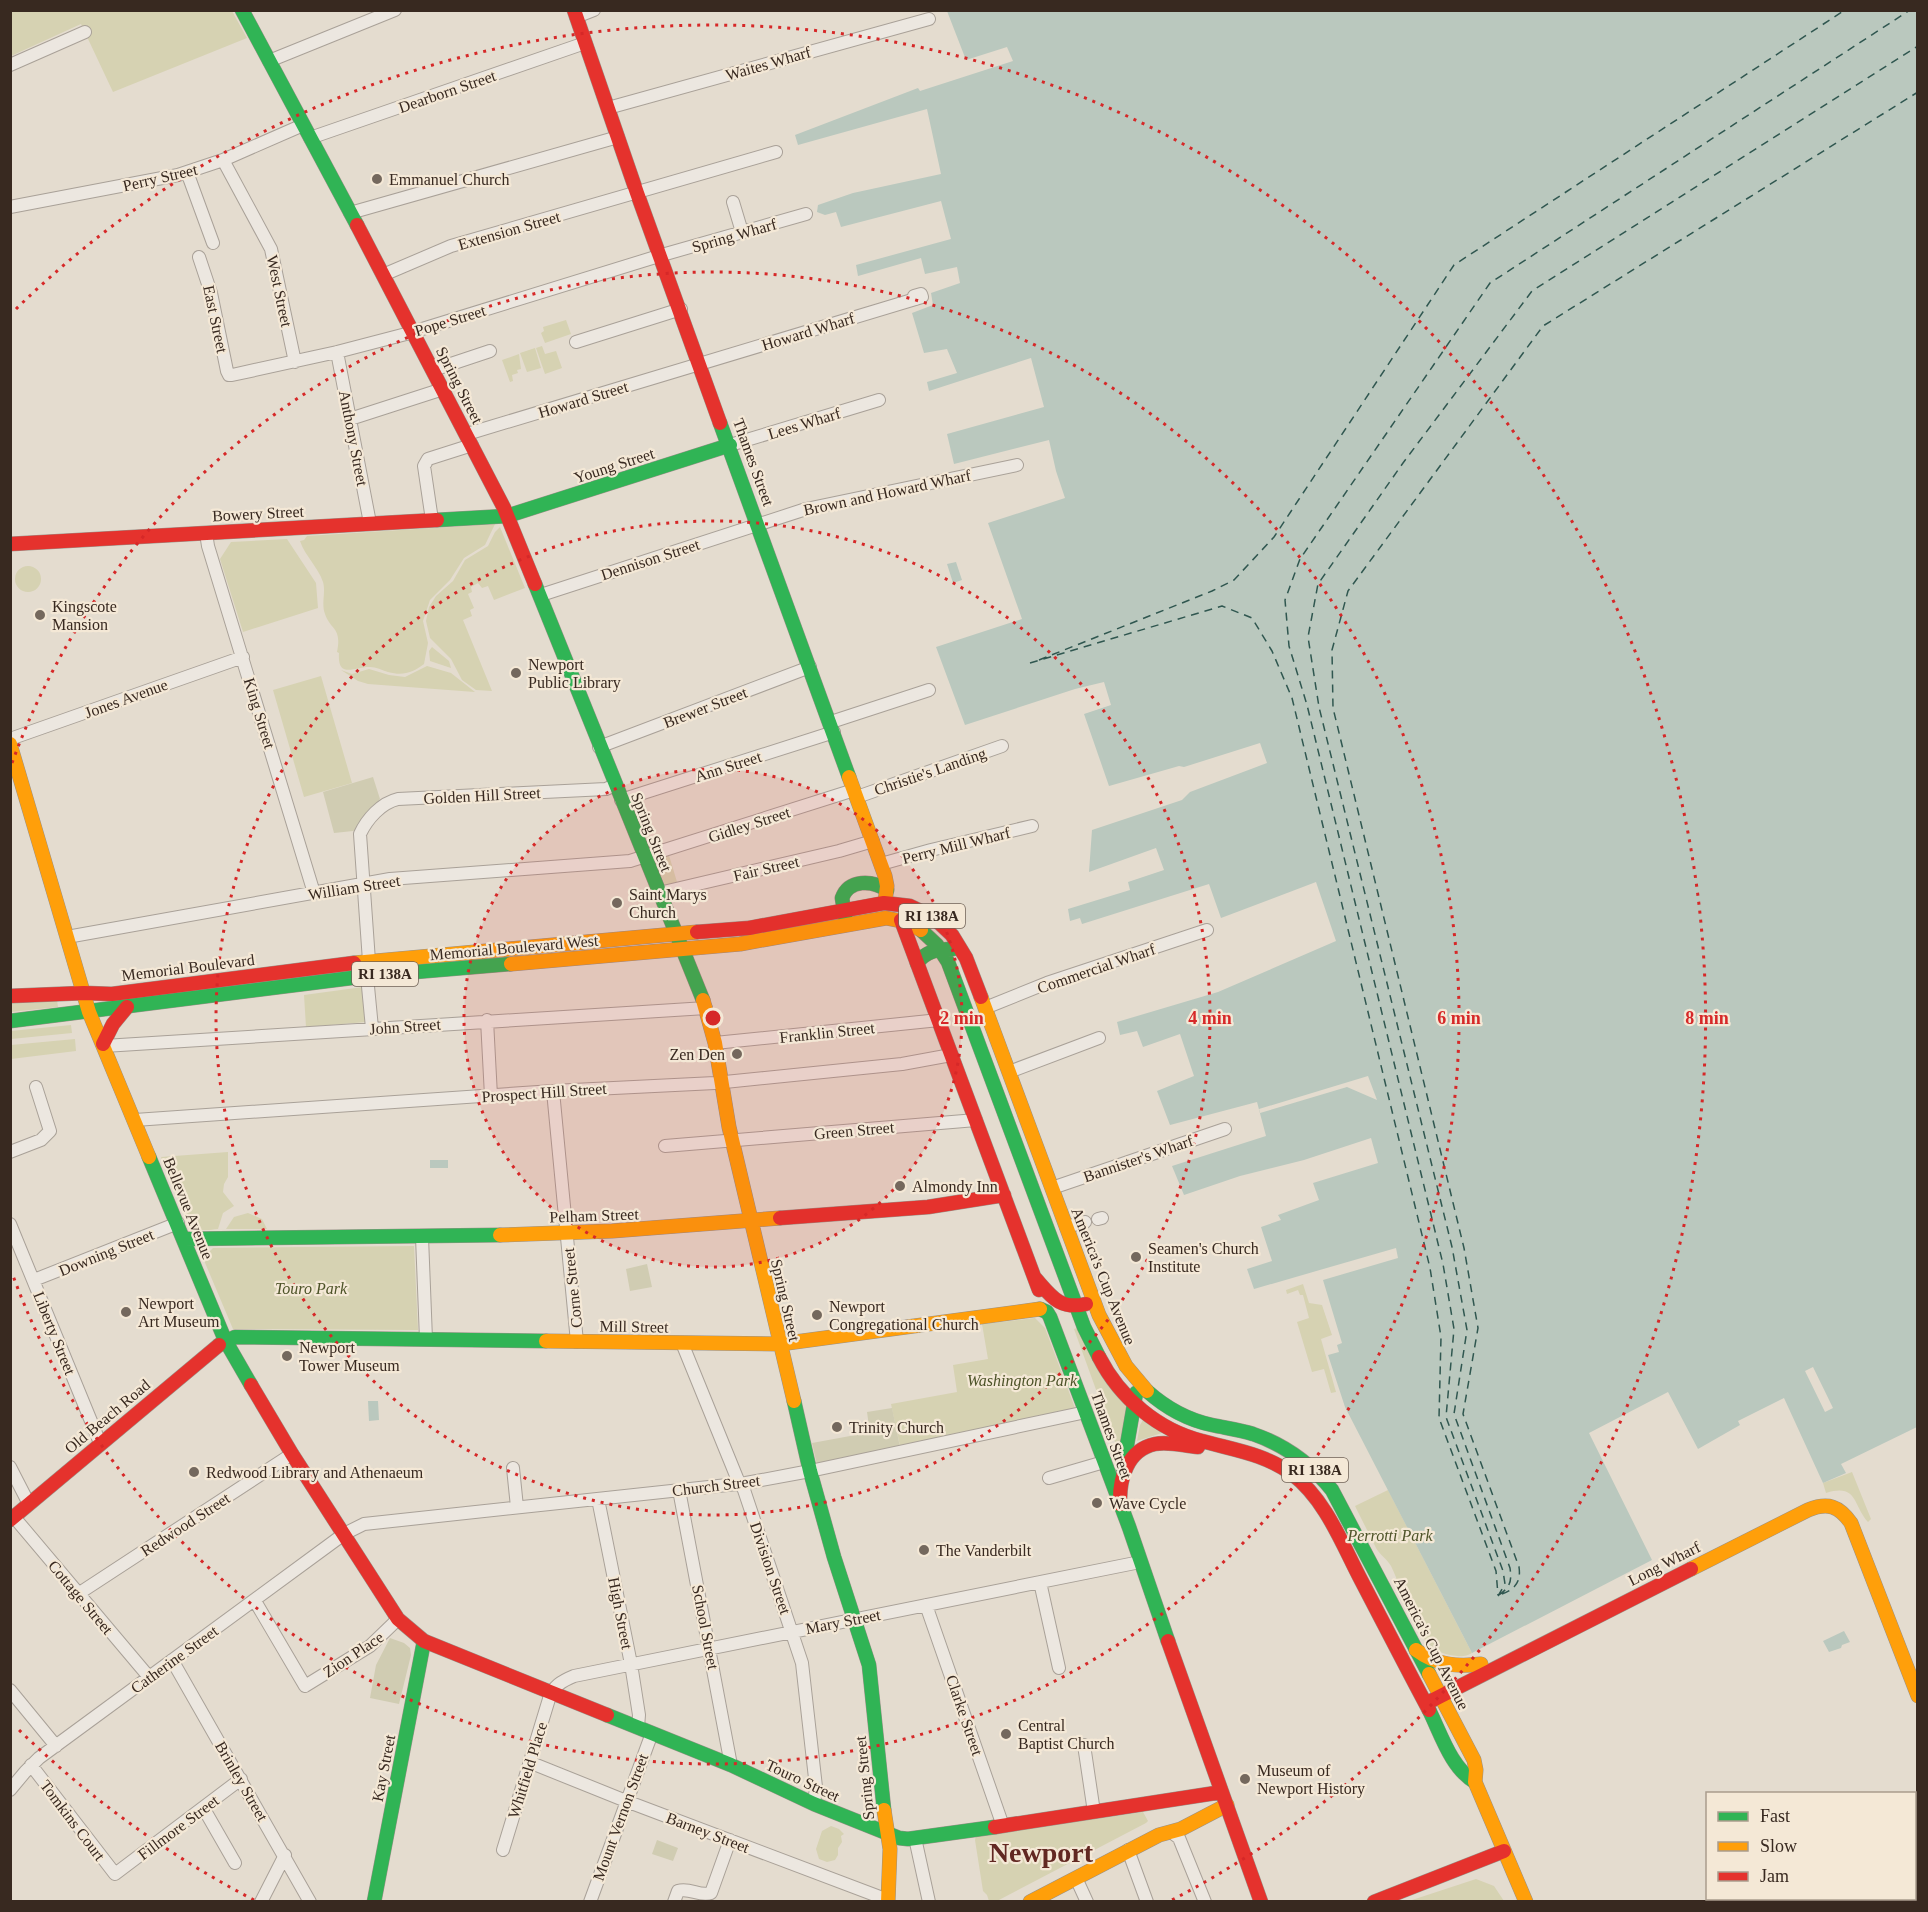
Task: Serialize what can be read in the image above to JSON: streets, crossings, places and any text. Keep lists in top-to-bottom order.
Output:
{
  "streets": {
    "main road": [
      "Spring Street",
      "Thames Street",
      "Young Street",
      "Bowery Street",
      "RI 138A",
      "Memorial Boulevard West",
      "Memorial Boulevard",
      "Bellevue Avenue",
      "Pelham Street",
      "America's Cup Avenue",
      "Mill Street",
      "Old Beach Road",
      "Long Wharf",
      "Kay Street",
      "Touro Street"
    ],
    "street": [
      "Waites Wharf",
      "Dearborn Street",
      "Perry Street",
      "Extension Street",
      "Spring Wharf",
      "West Street",
      "East Street",
      "Pope Street",
      "Howard Wharf",
      "Howard Street",
      "Lees Wharf",
      "Anthony Street",
      "Brown and Howard Wharf",
      "Dennison Street",
      "Jones Avenue",
      "Brewer Street",
      "King Street",
      "Ann Street",
      "Christie's Landing",
      "Golden Hill Street",
      "Gidley Street",
      "Perry Mill Wharf",
      "Fair Street",
      "William Street",
      "Commercial Wharf",
      "John Street",
      "Franklin Street",
      "Prospect Hill Street",
      "Green Street",
      "Bannister's Wharf",
      "Downing Street",
      "Corne Street",
      "Liberty Street",
      "Church Street",
      "Redwood Street",
      "Division Street",
      "Cottage Street",
      "High Street",
      "Mary Street",
      "School Street",
      "Zion Place",
      "Catherine Street",
      "Clarke Street",
      "Whitfield Place",
      "Brinley Street",
      "Mount Vernon Street",
      "Tomkins Court",
      "Fillmore Street",
      "Barney Street"
    ]
  },
  "crossings": [
    ["Waites Wharf", "Thames Street"],
    ["Dearborn Street", "Spring Street"],
    ["Dearborn Street", "Thames Street"],
    ["Perry Street", "West Street"],
    ["Perry Street", "Spring Street"],
    ["Extension Street", "Spring Street"],
    ["Extension Street", "Thames Street"],
    ["Spring Wharf", "Pope Street"],
    ["Spring Wharf", "Thames Street"],
    ["West Street", "Pope Street"],
    ["East Street", "Pope Street"],
    ["Pope Street", "Spring Street"],
    ["Pope Street", "Anthony Street"],
    ["Pope Street", "Thames Street"],
    ["Howard Wharf", "Howard Street"],
    ["Howard Wharf", "Thames Street"],
    ["Spring Street", "Howard Street"],
    ["Spring Street", "Young Street"],
    ["Spring Street", "Bowery Street"],
    ["Spring Street", "Dennison Street"],
    ["Spring Street", "Brewer Street"],
    ["Spring Street", "Ann Street"],
    ["Spring Street", "Golden Hill Street"],
    ["Spring Street", "Gidley Street"],
    ["Spring Street", "Fair Street"],
    ["Spring Street", "William Street"],
    ["Spring Street", "Memorial Boulevard West"],
    ["Spring Street", "John Street"],
    ["Spring Street", "Franklin Street"],
    ["Spring Street", "Prospect Hill Street"],
    ["Spring Street", "Green Street"],
    ["Spring Street", "Pelham Street"],
    ["Spring Street", "Mill Street"],
    ["Spring Street", "Church Street"],
    ["Spring Street", "Mary Street"],
    ["Spring Street", "Touro Street"],
    ["Spring Street", "Barney Street"],
    ["Howard Street", "Thames Street"],
    ["Howard Street", "Bowery Street"],
    ["Lees Wharf", "Thames Street"],
    ["Lees Wharf", "Young Street"],
    ["Anthony Street", "Bowery Street"],
    ["Thames Street", "Young Street"],
    ["Thames Street", "Brown and Howard Wharf"],
    ["Thames Street", "Dennison Street"],
    ["Thames Street", "Brewer Street"],
    ["Thames Street", "Ann Street"],
    ["Thames Street", "Christie's Landing"],
    ["Thames Street", "Gidley Street"],
    ["Thames Street", "Perry Mill Wharf"],
    ["Thames Street", "Fair Street"],
    ["Thames Street", "Memorial Boulevard West"],
    ["Thames Street", "Franklin Street"],
    ["Thames Street", "Prospect Hill Street"],
    ["Thames Street", "Green Street"],
    ["Thames Street", "Pelham Street"],
    ["Thames Street", "America's Cup Avenue"],
    ["Thames Street", "Mill Street"],
    ["Thames Street", "Church Street"],
    ["Thames Street", "Mary Street"],
    ["Thames Street", "Touro Street"],
    ["Young Street", "Bowery Street"],
    ["Brown and Howard Wharf", "Dennison Street"],
    ["Bowery Street", "King Street"],
    ["Jones Avenue", "King Street"],
    ["King Street", "William Street"],
    ["Christie's Landing", "Gidley Street"],
    ["Golden Hill Street", "William Street"],
    ["Gidley Street", "William Street"],
    ["William Street", "Bellevue Avenue"],
    ["RI 138A", "Memorial Boulevard West"],
    ["RI 138A", "Bellevue Avenue"],
    ["Memorial Boulevard West", "Memorial Boulevard"],
    ["Memorial Boulevard West", "Bellevue Avenue"],
    ["Memorial Boulevard West", "America's Cup Avenue"],
    ["Memorial Boulevard", "Bellevue Avenue"],
    ["Commercial Wharf", "America's Cup Avenue"],
    ["John Street", "Bellevue Avenue"],
    ["Prospect Hill Street", "Bellevue Avenue"],
    ["Prospect Hill Street", "Corne Street"],
    ["Bannister's Wharf", "America's Cup Avenue"],
    ["Bellevue Avenue", "Pelham Street"],
    ["Bellevue Avenue", "Downing Street"],
    ["Bellevue Avenue", "Mill Street"],
    ["Bellevue Avenue", "Old Beach Road"],
    ["Bellevue Avenue", "Church Street"],
    ["Bellevue Avenue", "Redwood Street"],
    ["Bellevue Avenue", "Zion Place"],
    ["Bellevue Avenue", "Catherine Street"],
    ["Bellevue Avenue", "Kay Street"],
    ["Bellevue Avenue", "Touro Street"],
    ["Pelham Street", "Corne Street"],
    ["Downing Street", "Liberty Street"],
    ["America's Cup Avenue", "Long Wharf"],
    ["Corne Street", "Mill Street"],
    ["Mill Street", "Old Beach Road"],
    ["Mill Street", "Division Street"],
    ["Liberty Street", "Old Beach Road"],
    ["Old Beach Road", "Cottage Street"],
    ["Church Street", "Division Street"],
    ["Church Street", "High Street"],
    ["Church Street", "School Street"],
    ["Church Street", "Catherine Street"],
    ["Redwood Street", "Cottage Street"],
    ["Division Street", "Mary Street"],
    ["Division Street", "Touro Street"],
    ["Cottage Street", "Catherine Street"],
    ["High Street", "Mary Street"],
    ["High Street", "Touro Street"],
    ["High Street", "Mount Vernon Street"],
    ["Mary Street", "School Street"],
    ["Mary Street", "Clarke Street"],
    ["Mary Street", "Whitfield Place"],
    ["Mary Street", "Touro Street"],
    ["School Street", "Touro Street"],
    ["Zion Place", "Catherine Street"],
    ["Catherine Street", "Brinley Street"],
    ["Catherine Street", "Tomkins Court"],
    ["Clarke Street", "Touro Street"],
    ["Kay Street", "Touro Street"],
    ["Whitfield Place", "Touro Street"],
    ["Whitfield Place", "Barney Street"],
    ["Touro Street", "Mount Vernon Street"],
    ["Brinley Street", "Fillmore Street"],
    ["Mount Vernon Street", "Barney Street"],
    ["Tomkins Court", "Fillmore Street"]
  ],
  "districts": ["Newport"],
  "parks": ["Touro Park", "Washington Park", "Perrotti Park"],
  "places": [
    "Emmanuel Church",
    "Kingscote Mansion",
    "Newport Public Library",
    "Saint Marys Church",
    "Zen Den",
    "Almondy Inn",
    "Seamen's Church Institute",
    "Newport Art Museum",
    "Newport Congregational Church",
    "Newport Tower Museum",
    "Trinity Church",
    "Redwood Library and Athenaeum",
    "Wave Cycle",
    "The Vanderbilt",
    "Central Baptist Church",
    "Museum of Newport History"
  ],
  "legend": ["Fast", "Slow", "Jam"],
  "rings": [
    "2 min",
    "4 min",
    "6 min",
    "8 min"
  ]
}
